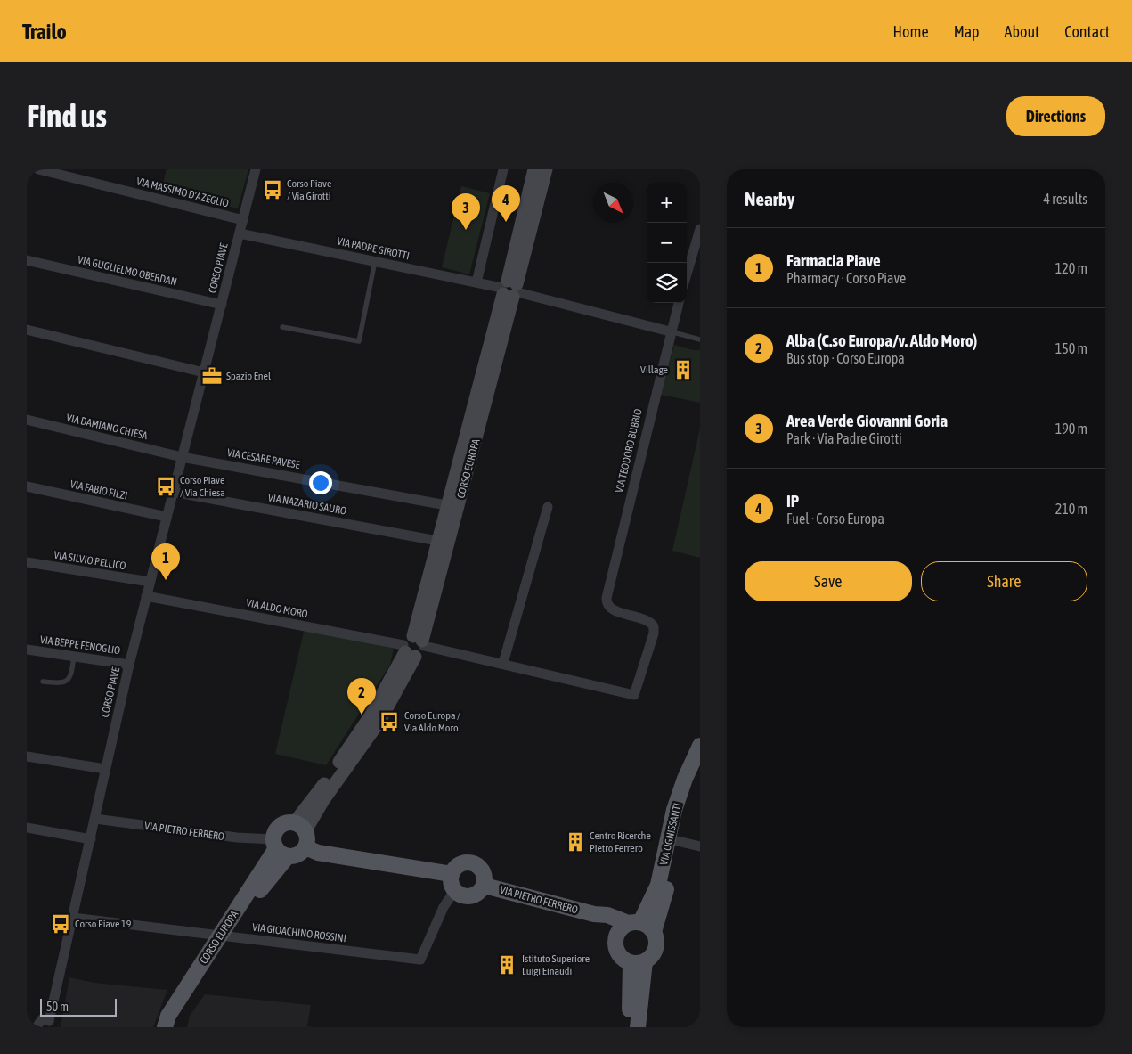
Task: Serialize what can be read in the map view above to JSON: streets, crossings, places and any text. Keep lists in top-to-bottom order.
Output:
{
  "streets": {
    "main road": ["CORSO EUROPA", "VIA PIETRO FERRERO", "VIA OGNISSANTI"],
    "street": [
      "VIA MASSIMO D'AZEGLIO",
      "VIA PADRE GIROTTI",
      "CORSO PIAVE",
      "VIA GUGLIELMO OBERDAN",
      "VIA DAMIANO CHIESA",
      "VIA TEODORO BUBBIO",
      "VIA CESARE PAVESE",
      "VIA FABIO FILZI",
      "VIA NAZARIO SAURO",
      "VIA SILVIO PELLICO",
      "VIA ALDO MORO",
      "VIA BEPPE FENOGLIO",
      "VIA GIOACHINO ROSSINI"
    ]
  },
  "crossings": [
    ["VIA MASSIMO D'AZEGLIO", "CORSO PIAVE"],
    ["VIA PADRE GIROTTI", "CORSO PIAVE"],
    ["VIA PADRE GIROTTI", "VIA TEODORO BUBBIO"],
    ["VIA PADRE GIROTTI", "CORSO EUROPA"],
    ["CORSO PIAVE", "VIA GUGLIELMO OBERDAN"],
    ["CORSO PIAVE", "VIA DAMIANO CHIESA"],
    ["CORSO PIAVE", "VIA CESARE PAVESE"],
    ["CORSO PIAVE", "VIA FABIO FILZI"],
    ["CORSO PIAVE", "VIA NAZARIO SAURO"],
    ["CORSO PIAVE", "VIA SILVIO PELLICO"],
    ["CORSO PIAVE", "VIA ALDO MORO"],
    ["CORSO PIAVE", "VIA BEPPE FENOGLIO"],
    ["CORSO PIAVE", "VIA PIETRO FERRERO"],
    ["CORSO PIAVE", "VIA GIOACHINO ROSSINI"],
    ["VIA DAMIANO CHIESA", "VIA CESARE PAVESE"],
    ["VIA TEODORO BUBBIO", "VIA ALDO MORO"],
    ["VIA CESARE PAVESE", "CORSO EUROPA"],
    ["CORSO EUROPA", "VIA NAZARIO SAURO"],
    ["CORSO EUROPA", "VIA ALDO MORO"],
    ["CORSO EUROPA", "VIA PIETRO FERRERO"],
    ["CORSO EUROPA", "VIA GIOACHINO ROSSINI"],
    ["VIA PIETRO FERRERO", "VIA OGNISSANTI"],
    ["VIA PIETRO FERRERO", "VIA GIOACHINO ROSSINI"]
  ],
  "places": {
    "bus stop": [
      "Corso Piave / Via Girotti",
      "Corso Piave / Via Chiesa",
      "Corso Europa / Via Aldo Moro",
      "Corso Piave 19"
    ],
    "building": ["Village", "Centro Ricerche Pietro Ferrero", "Istituto Superiore Luigi Einaudi"],
    "office": ["Spazio Enel"]
  },
  "scale_bar": "50 m",
  "north": "bottom right",
  "page": {
    "header": "Trailo",
    "nav": [
      "Home",
      "Map",
      "About",
      "Contact"
    ],
    "buttons": [
      "Directions",
      ["Save", "Share"]
    ],
    "title": "Find us",
    "heading": ["Nearby", "4 results"],
    "map_buttons": ["+", "−"],
    "pins": [
      "4",
      "3",
      "1",
      "2"
    ],
    "list": [
      {
        "mark": "1",
        "name": "Farmacia Piave",
        "note": "Pharmacy · Corso Piave",
        "value": "120 m"
      },
      {
        "mark": "2",
        "name": "Alba (C.so Europa/v. Aldo Moro)",
        "note": "Bus stop · Corso Europa",
        "value": "150 m"
      },
      {
        "mark": "3",
        "name": "Area Verde Giovanni Goria",
        "note": "Park · Via Padre Girotti",
        "value": "190 m"
      },
      {
        "mark": "4",
        "name": "IP",
        "note": "Fuel · Corso Europa",
        "value": "210 m"
      }
    ],
    "scale": "50 m"
  }
}
